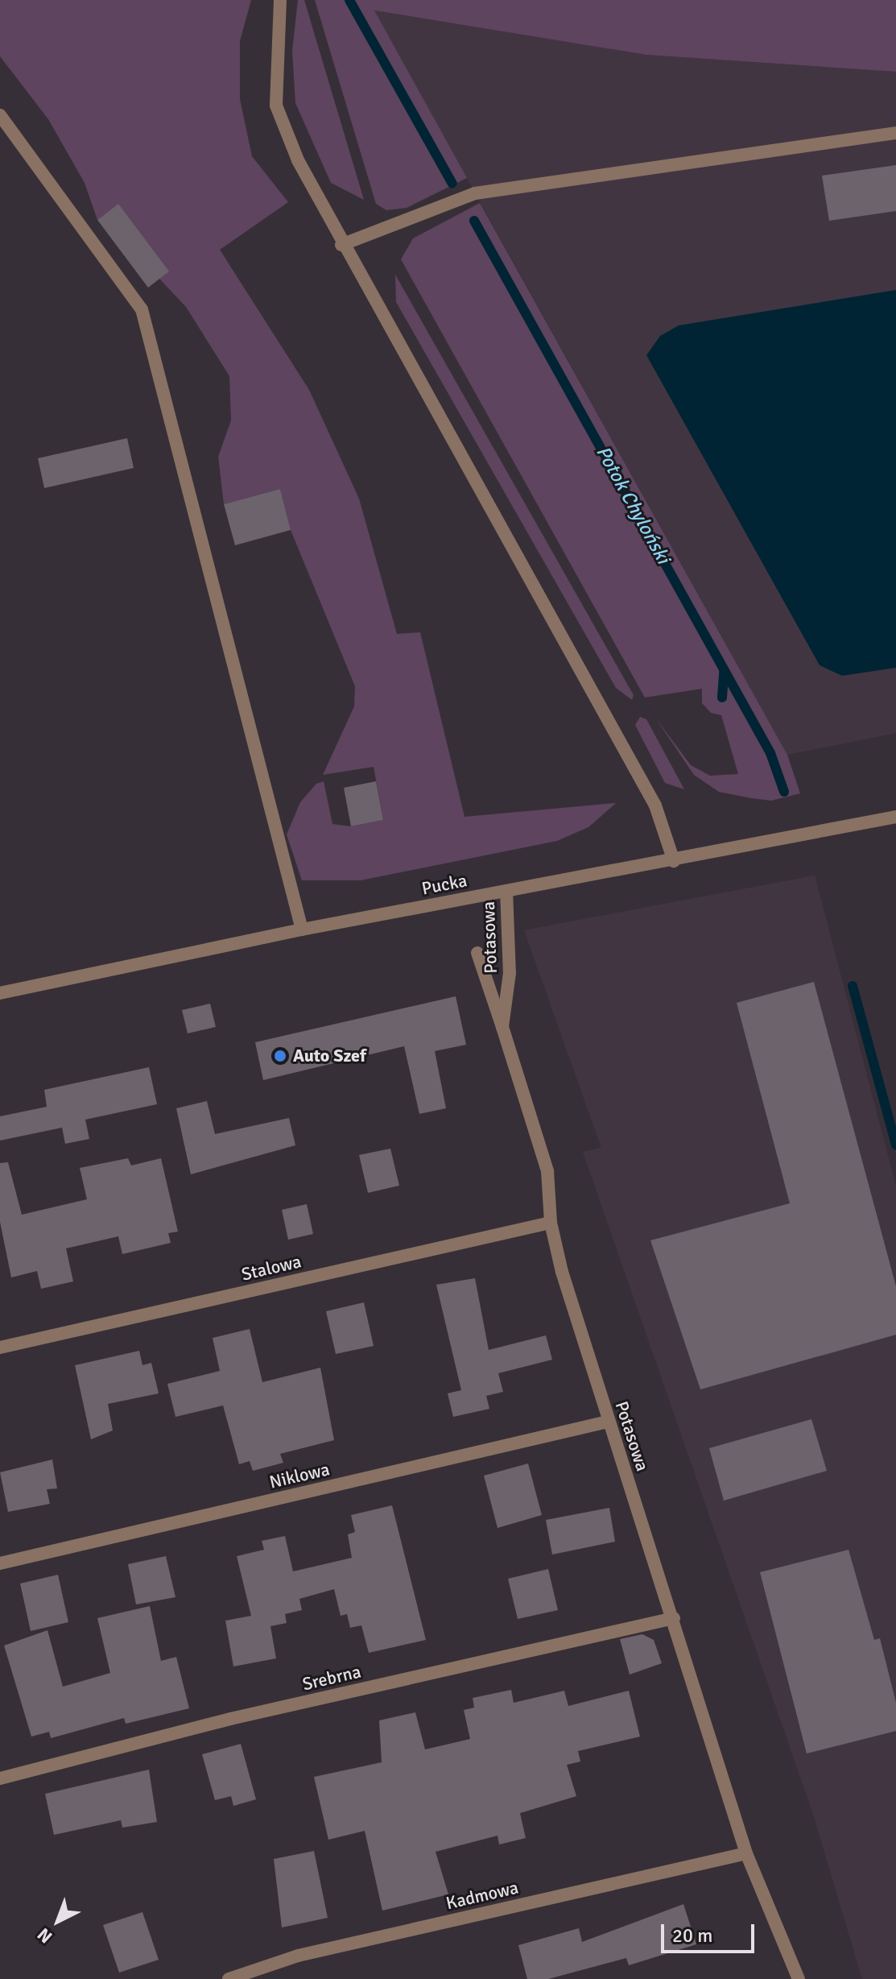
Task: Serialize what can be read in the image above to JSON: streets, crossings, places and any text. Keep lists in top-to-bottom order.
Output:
{
  "streets": {
    "street": [
      "Pucka",
      "Potasowa",
      "Stalowa",
      "Niklowa",
      "Srebrna",
      "Kadmowa"
    ]
  },
  "crossings": [
    ["Pucka", "Potasowa"],
    ["Potasowa", "Stalowa"],
    ["Potasowa", "Niklowa"],
    ["Potasowa", "Srebrna"],
    ["Potasowa", "Kadmowa"]
  ],
  "water": ["Potok Chyloński"],
  "places": ["Auto Szef"],
  "scale_bar": "20 m",
  "north": "bottom left"
}
